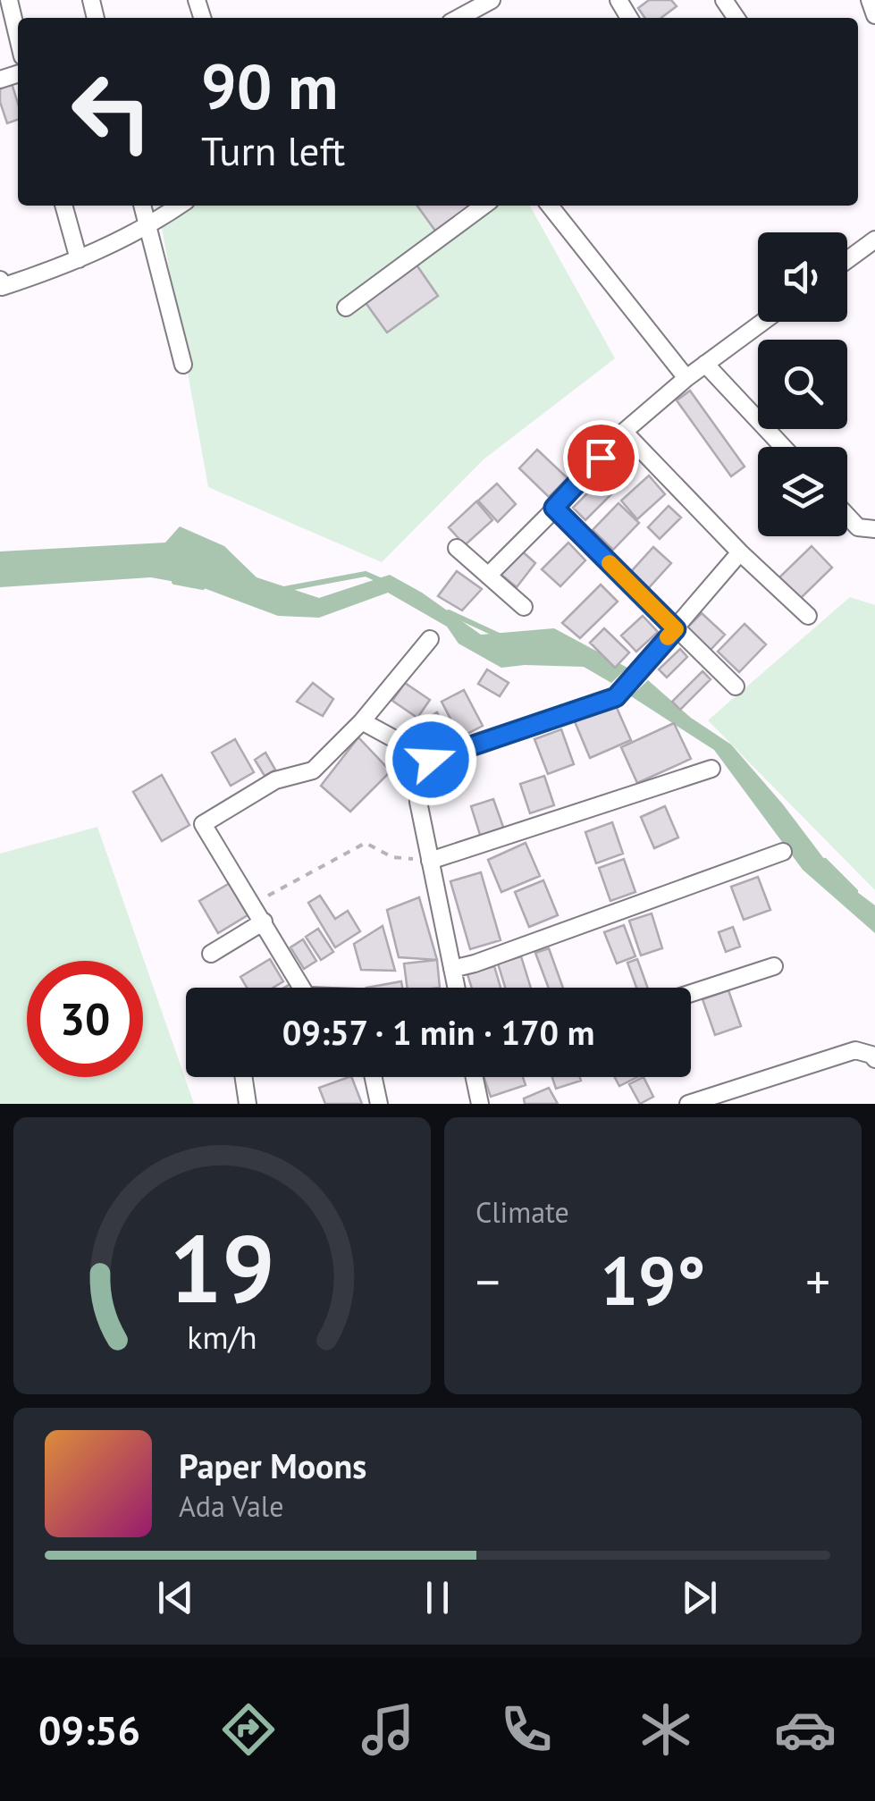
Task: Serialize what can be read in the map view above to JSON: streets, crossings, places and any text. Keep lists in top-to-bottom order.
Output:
{
  "page": {
    "turn": ["90 m", "Turn left"],
    "limit": "30",
    "trip": "09:57 · 1 min · 170 m",
    "tile": "Climate",
    "heat": ["−", "19°", "+"],
    "song": ["Paper Moons", "Ada Vale"],
    "tabs": "09:56",
    "gauge": ["19", "km/h"]
  }
}
